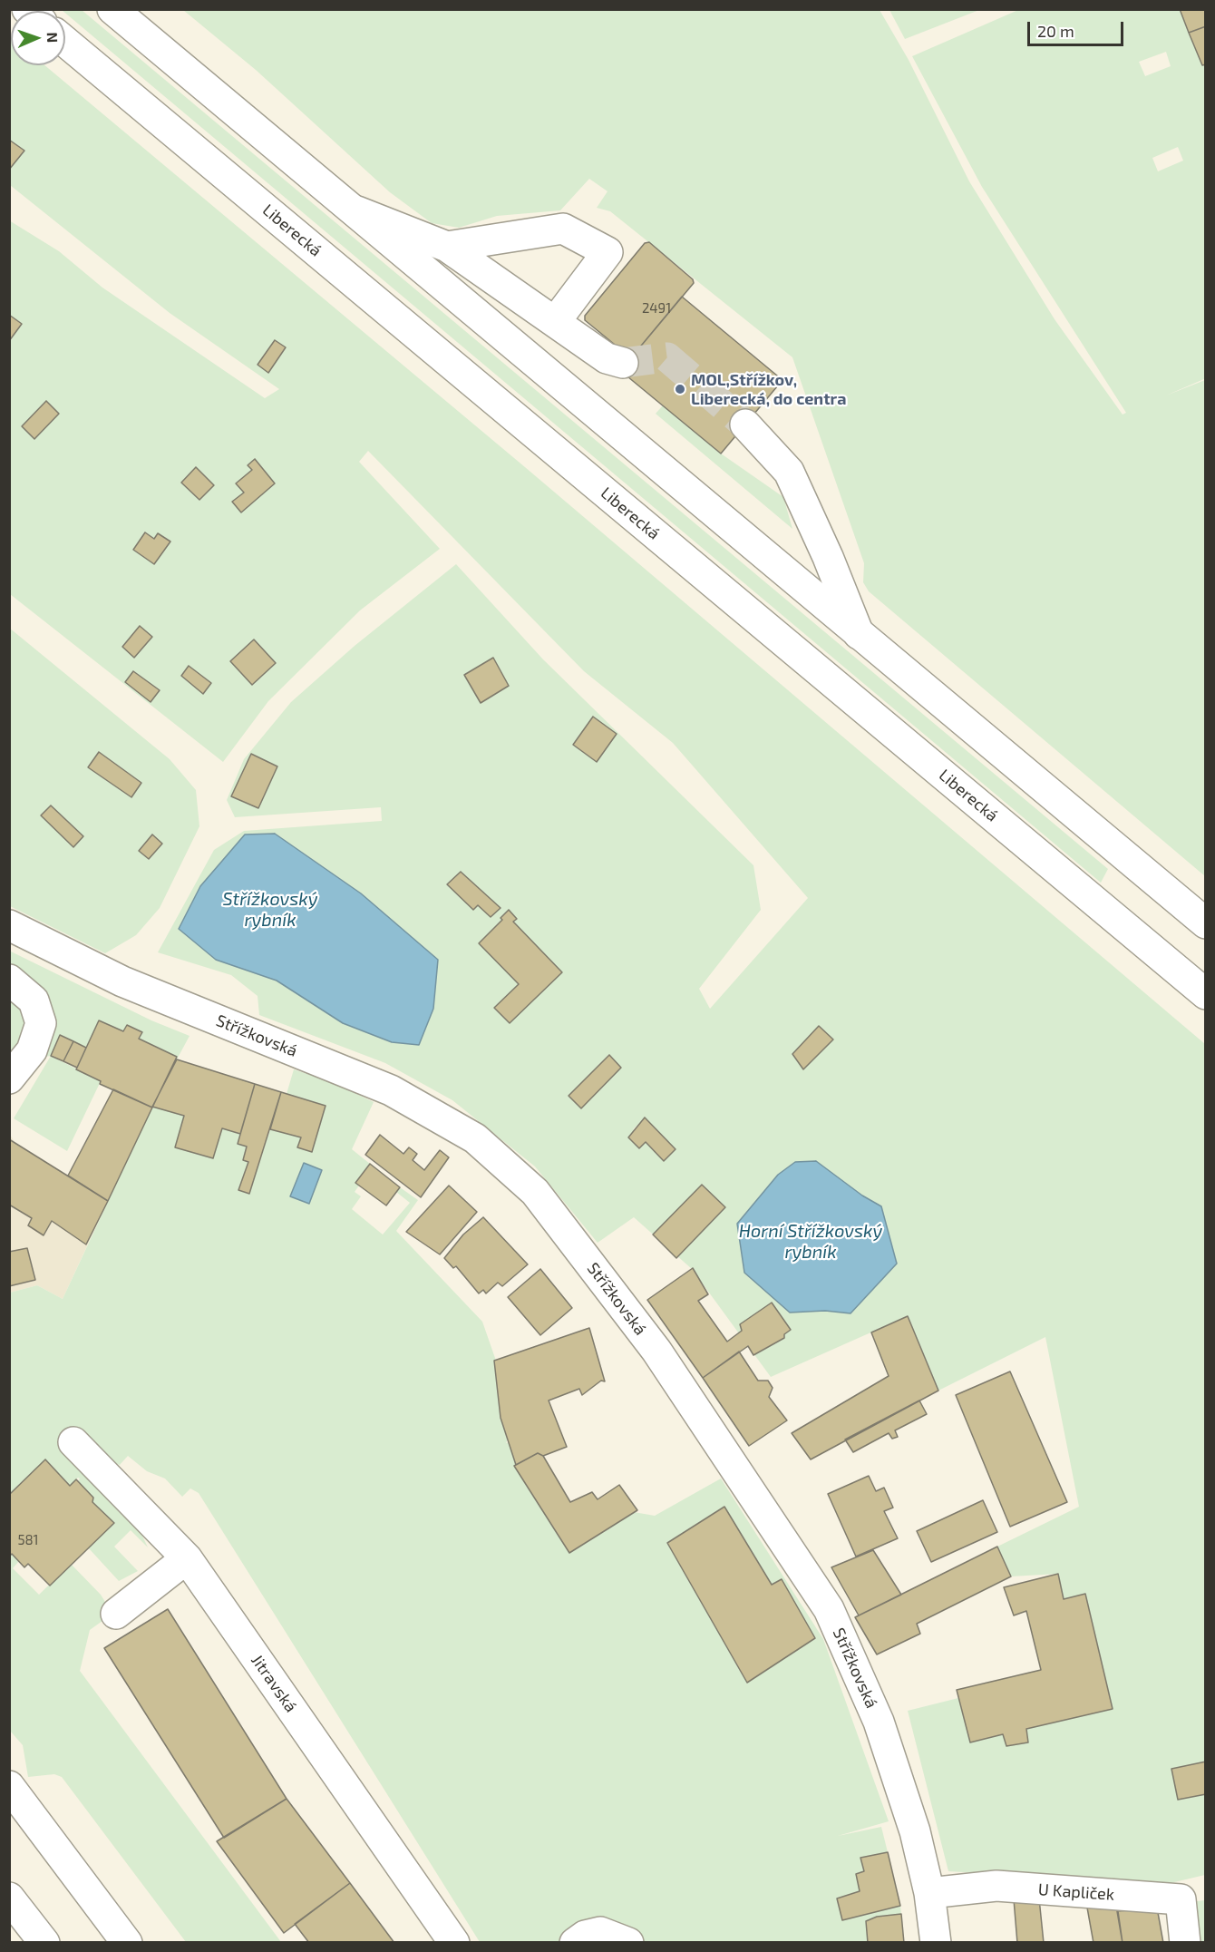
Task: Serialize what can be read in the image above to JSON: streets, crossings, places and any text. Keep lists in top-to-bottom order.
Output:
{
  "streets": {
    "main road": [
      "Liberecká",
      "Střížkovská",
      "Jitravská",
      "U Kapliček"
    ]
  },
  "crossings": [
    ["Střížkovská", "U Kapliček"]
  ],
  "water": ["Střížkovský rybník", "Horní Střížkovský rybník"],
  "places": ["MOL,Střížkov, Liberecká, do centra"],
  "house_numbers": ["2491", "581"],
  "scale_bar": "20 m",
  "north": "right"
}
